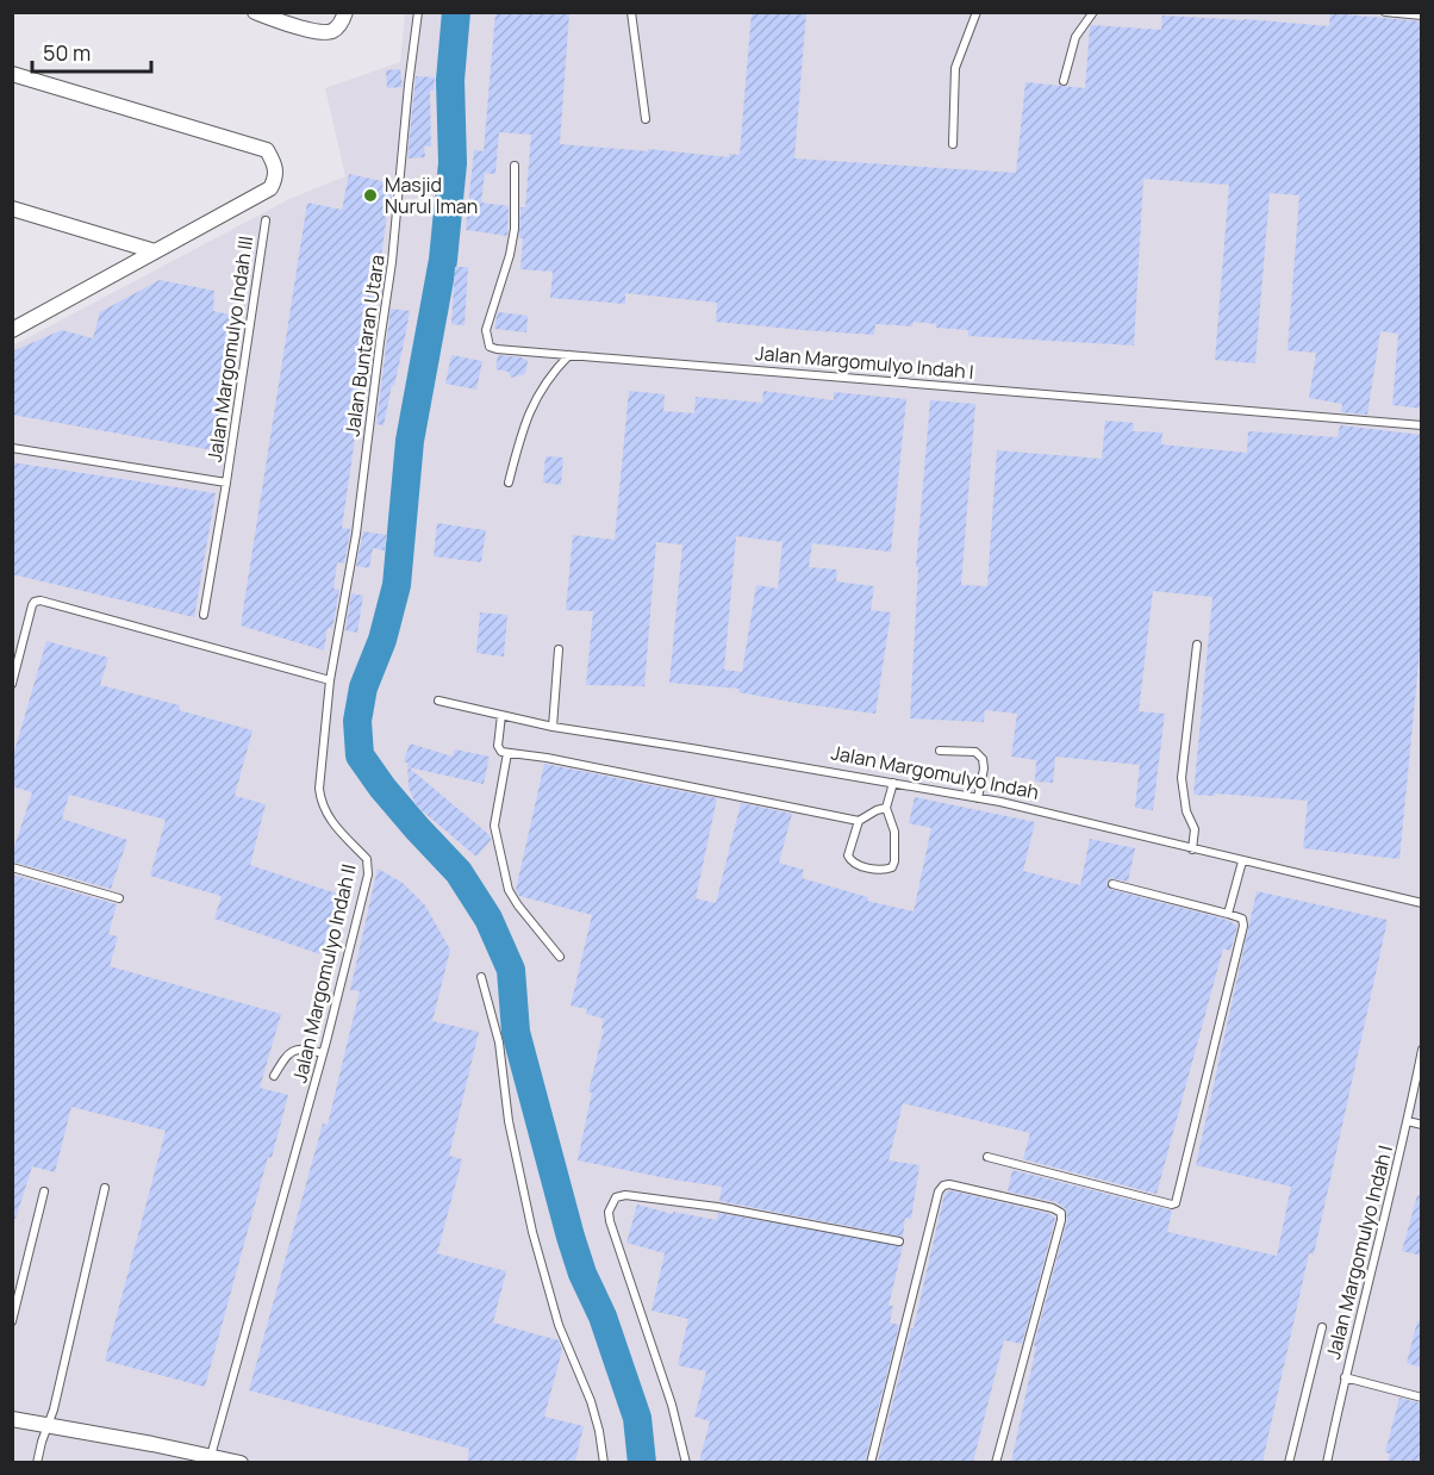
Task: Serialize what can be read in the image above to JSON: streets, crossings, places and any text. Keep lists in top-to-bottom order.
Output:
{
  "streets": {
    "lane": [
      "Jalan Buntaran Utara",
      "Jalan Margomulyo Indah III",
      "Jalan Margomulyo Indah I",
      "Jalan Margomulyo Indah",
      "Jalan Margomulyo Indah II"
    ]
  },
  "crossings": [
    ["Jalan Buntaran Utara", "Jalan Margomulyo Indah II"]
  ],
  "places": ["Masjid Nurul Iman"],
  "scale_bar": "50 m"
}
